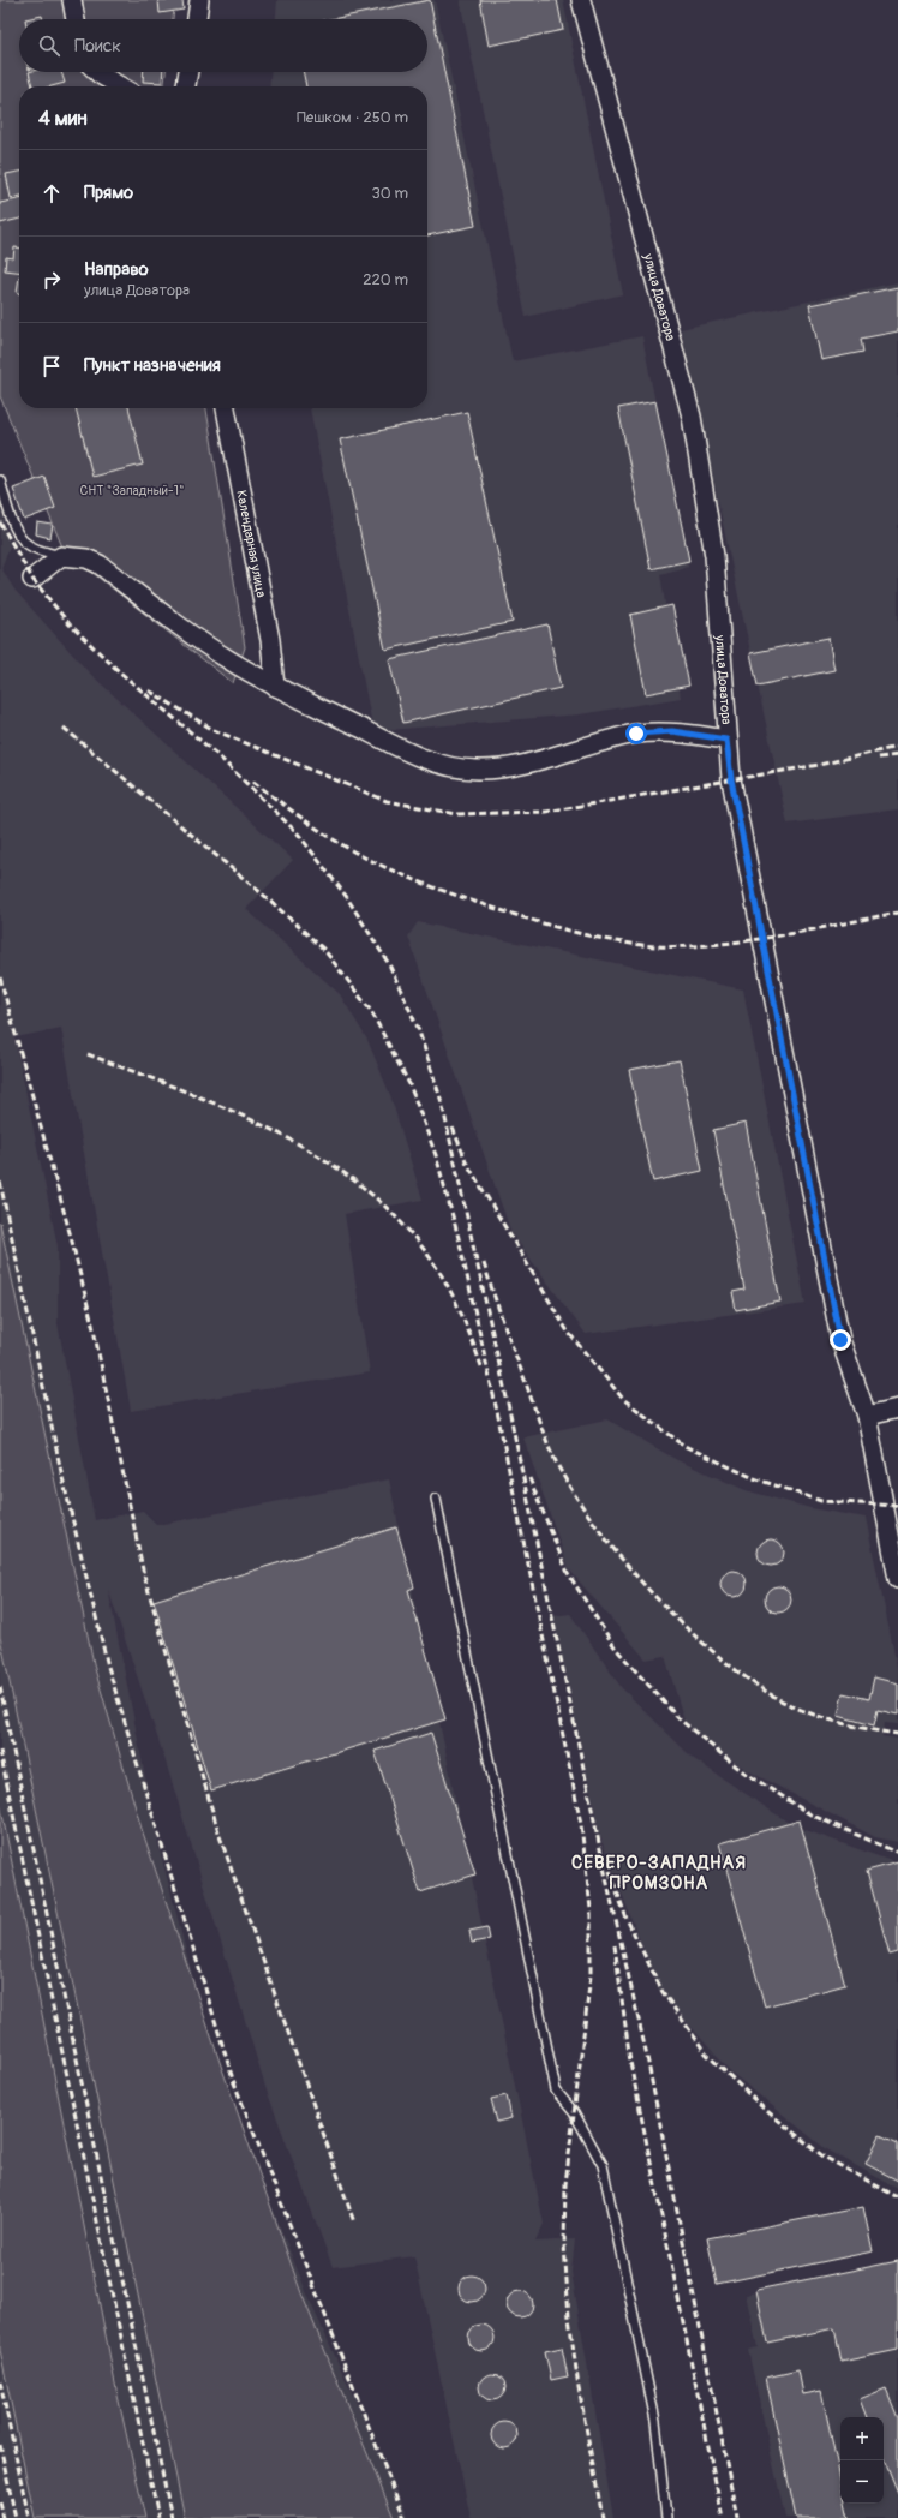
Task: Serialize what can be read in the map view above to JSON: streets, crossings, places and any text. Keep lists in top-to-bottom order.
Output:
{
  "streets": {
    "street": ["улица Доватора", "Календарная улица"]
  },
  "districts": ["СЕВЕРО-ЗАПАДНАЯ ПРОМЗОНА"],
  "parks": ["СНТ \"Западный-1\""],
  "page": {
    "search": "Поиск",
    "heading": ["4 мин", "Пешком · 250 m"],
    "list": [
      ["Прямо", "30 m"],
      ["Направо", "улица Доватора", "220 m"],
      "Пункт назначения"
    ],
    "map_buttons": ["+", "−"]
  }
}
